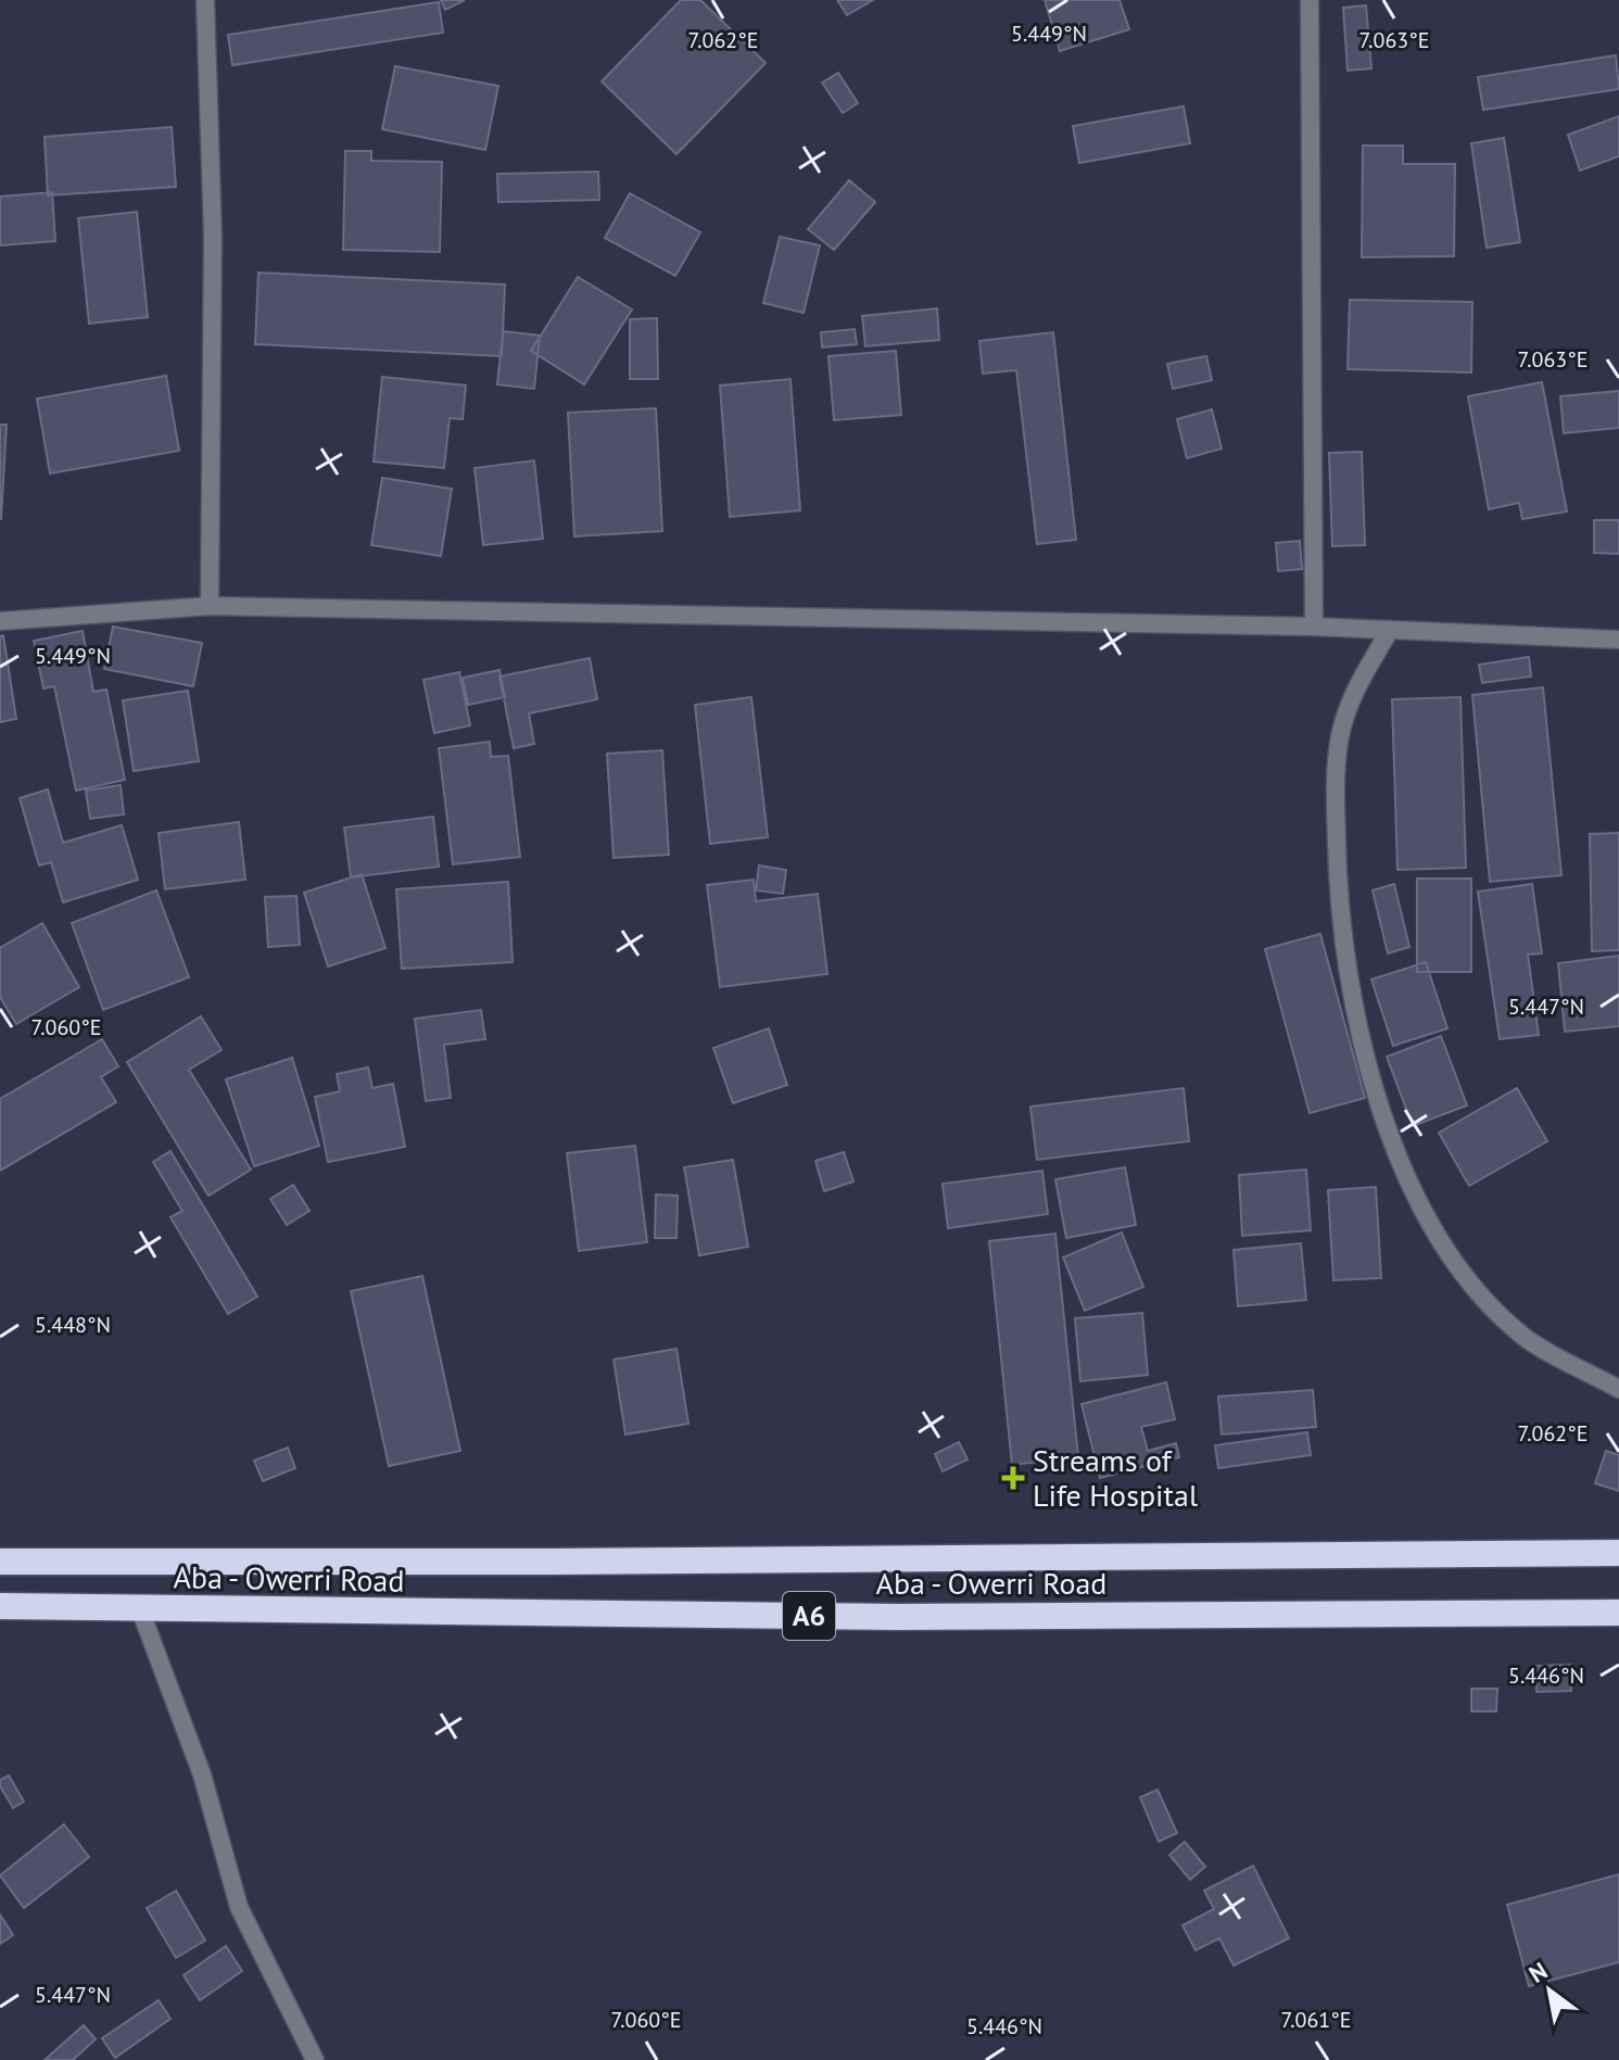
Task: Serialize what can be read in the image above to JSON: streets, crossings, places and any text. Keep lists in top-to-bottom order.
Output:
{
  "streets": {
    "highway": ["Aba - Owerri Road", "A6"]
  },
  "places": {
    "health": ["Streams of Life Hospital"]
  },
  "north": "top left",
  "coordinates": [
    "5.449°N",
    "7.062°E",
    "7.063°E",
    "5.447°N",
    "7.060°E",
    "5.448°N",
    "5.446°N",
    "7.061°E"
  ]
}
